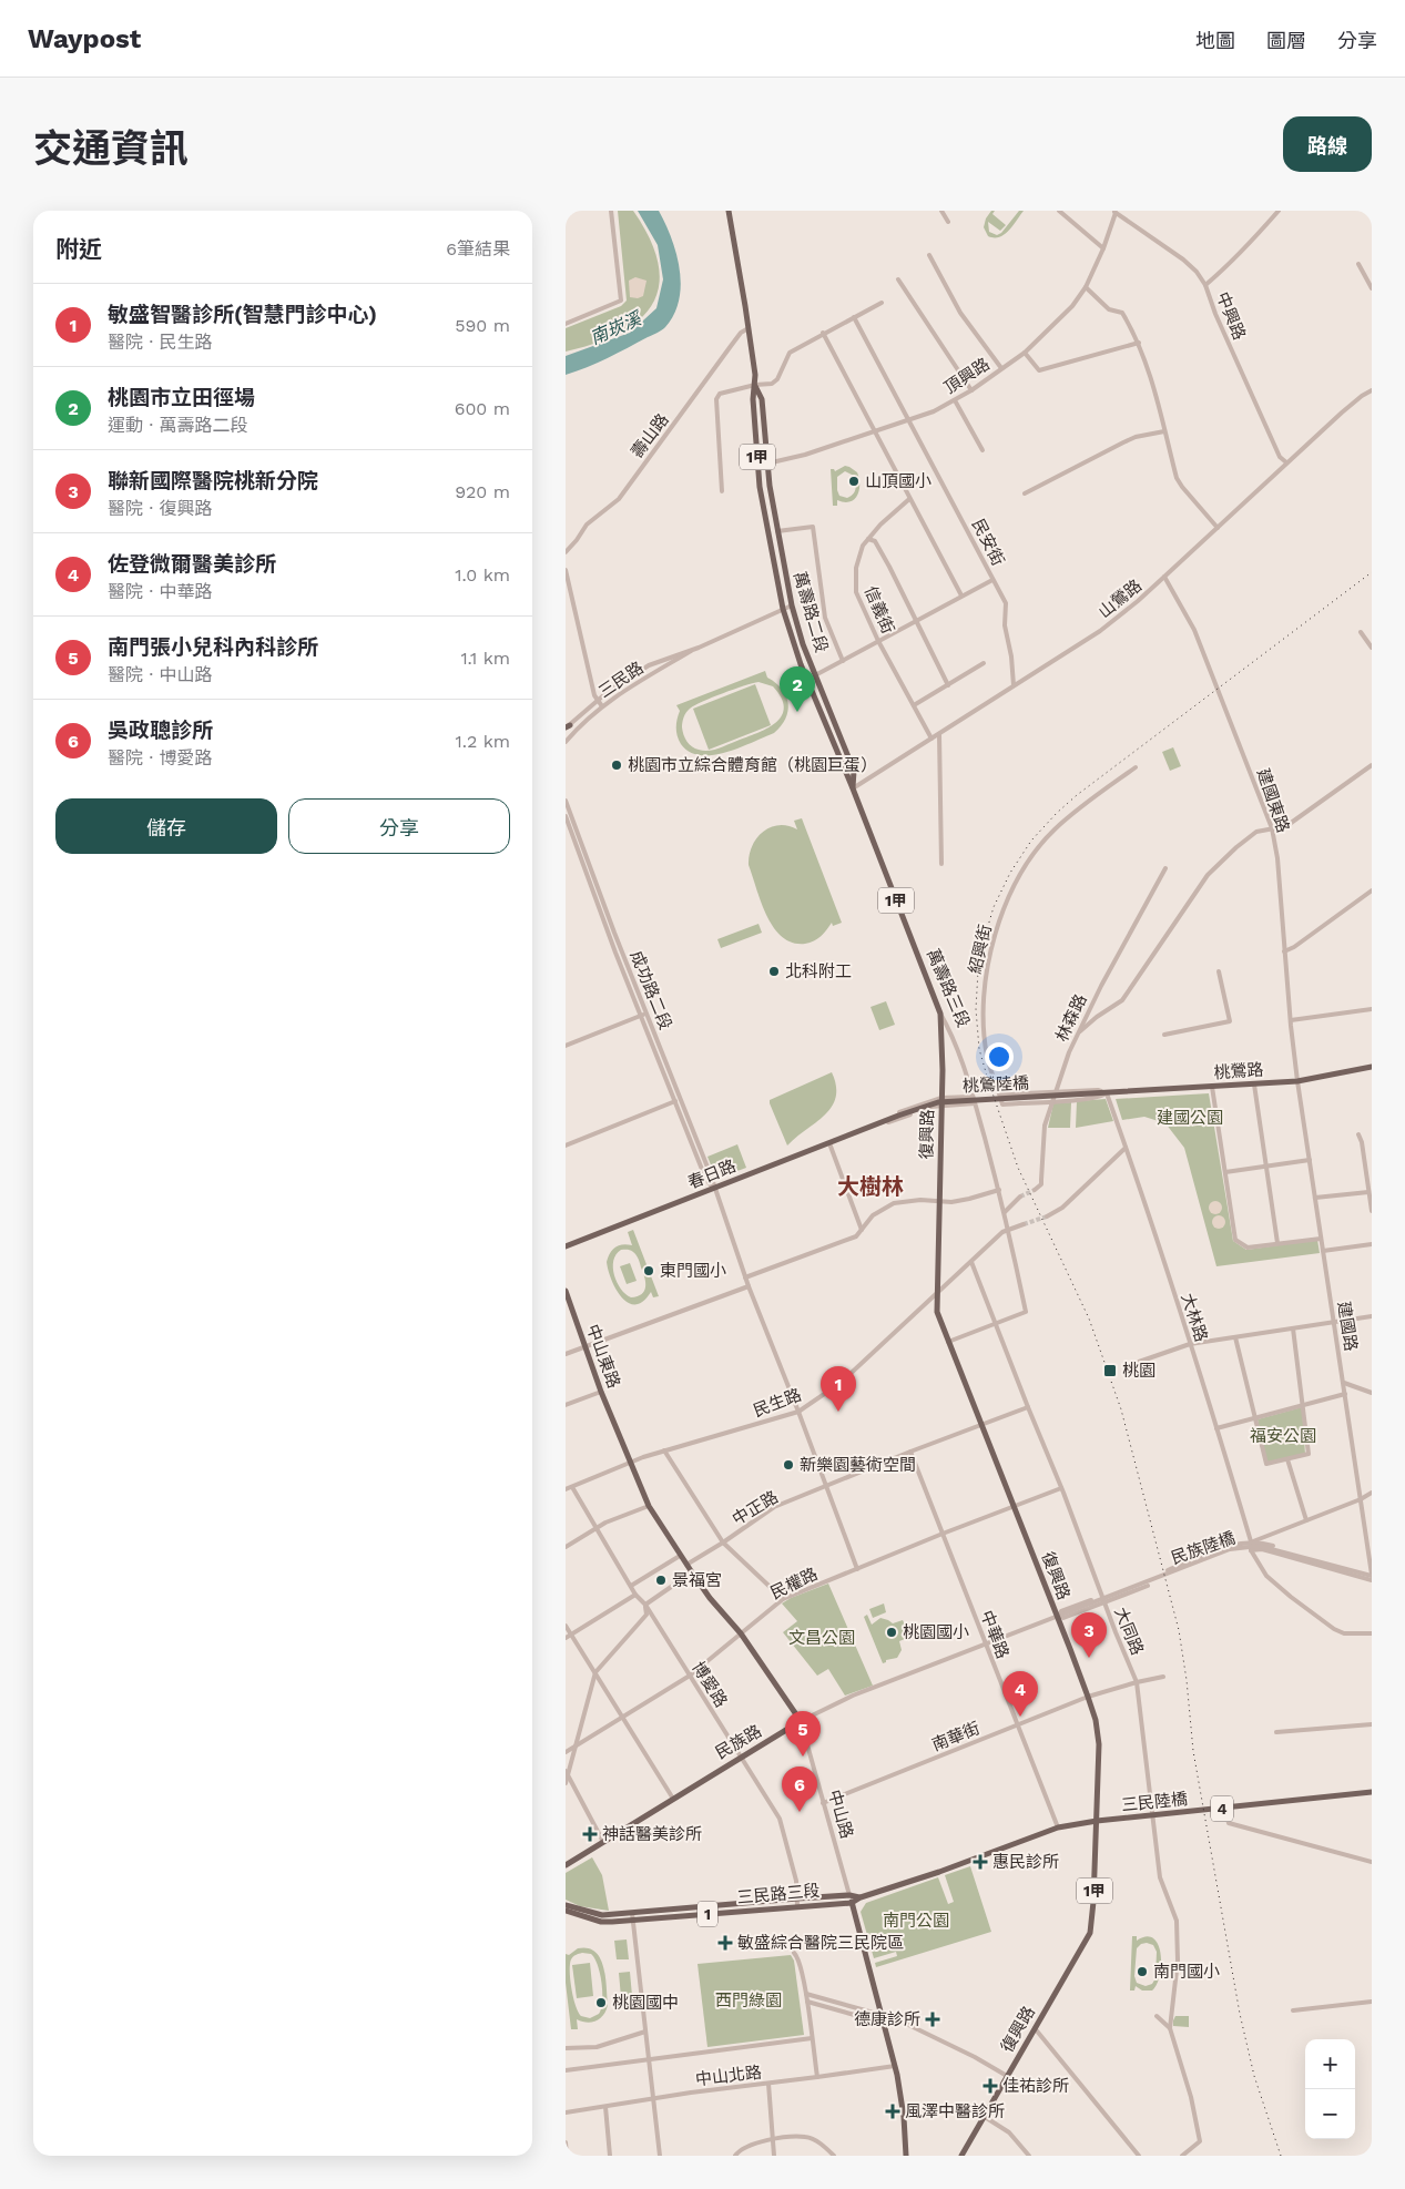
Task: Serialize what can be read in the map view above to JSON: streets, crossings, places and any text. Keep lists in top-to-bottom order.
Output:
{
  "streets": {
    "main road": [
      "1甲",
      "萬壽路二段",
      "萬壽路三段",
      "桃鶯路",
      "桃鶯陸橋",
      "復興路",
      "春日路",
      "中山東路",
      "民族路",
      "三民陸橋",
      "4",
      "中山路",
      "三民路三段",
      "1"
    ],
    "street": [
      "中興路",
      "頂興路",
      "壽山路",
      "民安街",
      "山鶯路",
      "信義街",
      "三民路",
      "建國東路",
      "紹興街",
      "成功路二段",
      "林森路",
      "大林路",
      "建國路",
      "民生路",
      "中正路",
      "民族陸橋",
      "民權路",
      "大同路",
      "中華路",
      "博愛路",
      "南華街",
      "中山北路"
    ]
  },
  "crossings": [
    ["中興路", "頂興路"],
    ["中興路", "山鶯路"],
    ["頂興路", "民安街"],
    ["頂興路", "萬壽路二段"],
    ["壽山路", "萬壽路二段"],
    ["民安街", "山鶯路"],
    ["山鶯路", "信義街"],
    ["山鶯路", "萬壽路二段"],
    ["山鶯路", "建國東路"],
    ["山鶯路", "萬壽路三段"],
    ["萬壽路二段", "三民路"],
    ["萬壽路二段", "萬壽路三段"],
    ["建國東路", "桃鶯路"],
    ["建國東路", "建國路"],
    ["紹興街", "桃鶯路"],
    ["萬壽路三段", "復興路"],
    ["萬壽路三段", "春日路"],
    ["成功路二段", "春日路"],
    ["成功路二段", "民生路"],
    ["成功路二段", "中正路"],
    ["成功路二段", "民權路"],
    ["林森路", "桃鶯路"],
    ["桃鶯路", "桃鶯陸橋"],
    ["桃鶯路", "大林路"],
    ["桃鶯路", "建國路"],
    ["桃鶯陸橋", "春日路"],
    ["復興路", "春日路"],
    ["復興路", "民生路"],
    ["復興路", "中正路"],
    ["復興路", "民權路"],
    ["復興路", "南華街"],
    ["復興路", "民族路"],
    ["復興路", "三民陸橋"],
    ["復興路", "三民路三段"],
    ["建國路", "民族陸橋"],
    ["中山東路", "中山路"],
    ["民生路", "大同路"],
    ["民生路", "博愛路"],
    ["民生路", "中山路"],
    ["中正路", "大同路"],
    ["中正路", "中華路"],
    ["中正路", "中山路"],
    ["民族陸橋", "民族路"],
    ["民權路", "大同路"],
    ["民權路", "中華路"],
    ["民權路", "博愛路"],
    ["民權路", "中山路"],
    ["大同路", "南華街"],
    ["大同路", "民族路"],
    ["中華路", "南華街"],
    ["中華路", "民族路"],
    ["中華路", "三民路三段"],
    ["博愛路", "民族路"],
    ["博愛路", "三民路三段"],
    ["南華街", "中山路"],
    ["民族路", "中山路"],
    ["三民陸橋", "三民路三段"],
    ["中山路", "三民路三段"],
    ["中山路", "中山北路"]
  ],
  "districts": ["大樹林"],
  "water": ["南崁溪"],
  "parks": [
    "建國公園",
    "福安公園",
    "文昌公園",
    "南門公園",
    "西門綠園"
  ],
  "places": {
    "other": [
      "山頂國小",
      "桃園市立綜合體育館（桃園巨蛋）",
      "北科附工",
      "東門國小",
      "新樂園藝術空間",
      "景福宮",
      "桃園國小",
      "南門國小",
      "桃園國中"
    ],
    "transit": ["桃園"],
    "health": [
      "神話醫美診所",
      "惠民診所",
      "敏盛綜合醫院三民院區",
      "德康診所",
      "佳祐診所",
      "風澤中醫診所"
    ]
  },
  "page": {
    "header": "Waypost",
    "nav": ["地圖", "圖層", "分享"],
    "title": "交通資訊",
    "buttons": [
      "路線",
      ["儲存", "分享"]
    ],
    "heading": ["附近", "6筆結果"],
    "list": [
      {
        "mark": "1",
        "name": "敏盛智醫診所(智慧門診中心)",
        "note": "醫院 · 民生路",
        "value": "590 m"
      },
      {
        "mark": "2",
        "name": "桃園市立田徑場",
        "note": "運動 · 萬壽路二段",
        "value": "600 m"
      },
      {
        "mark": "3",
        "name": "聯新國際醫院桃新分院",
        "note": "醫院 · 復興路",
        "value": "920 m"
      },
      {
        "mark": "4",
        "name": "佐登微爾醫美診所",
        "note": "醫院 · 中華路",
        "value": "1.0 km"
      },
      {
        "mark": "5",
        "name": "南門張小兒科內科診所",
        "note": "醫院 · 中山路",
        "value": "1.1 km"
      },
      {
        "mark": "6",
        "name": "吳政聰診所",
        "note": "醫院 · 博愛路",
        "value": "1.2 km"
      }
    ],
    "pins": [
      "2",
      "1",
      "3",
      "4",
      "5",
      "6"
    ],
    "map_buttons": ["+", "−"]
  }
}
